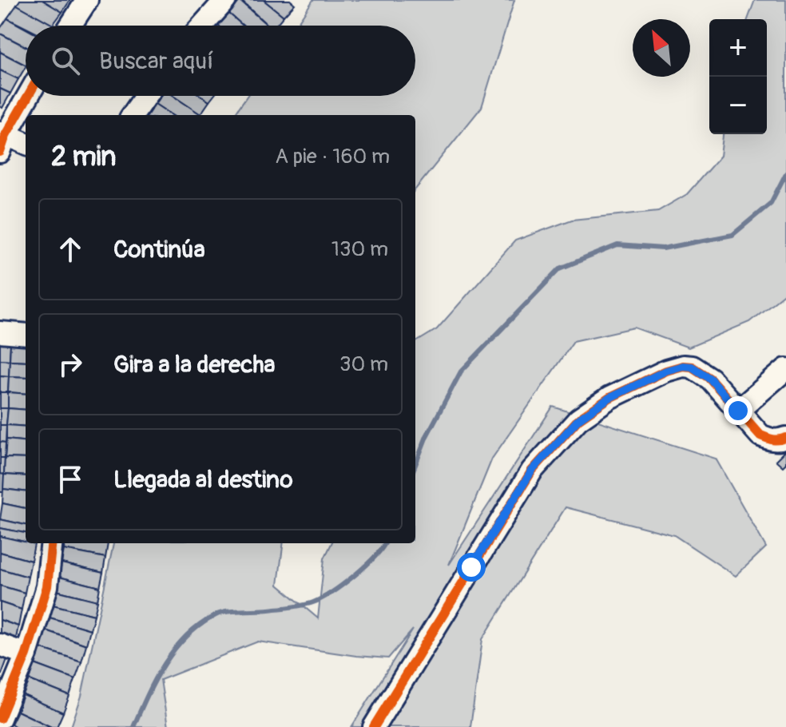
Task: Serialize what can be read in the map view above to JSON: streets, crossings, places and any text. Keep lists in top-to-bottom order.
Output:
{
  "north": "top left",
  "page": {
    "map_buttons": ["+", "−"],
    "search": "Buscar aquí",
    "heading": ["2 min", "A pie · 160 m"],
    "list": [
      ["Continúa", "130 m"],
      ["Gira a la derecha", "30 m"],
      "Llegada al destino"
    ]
  }
}
